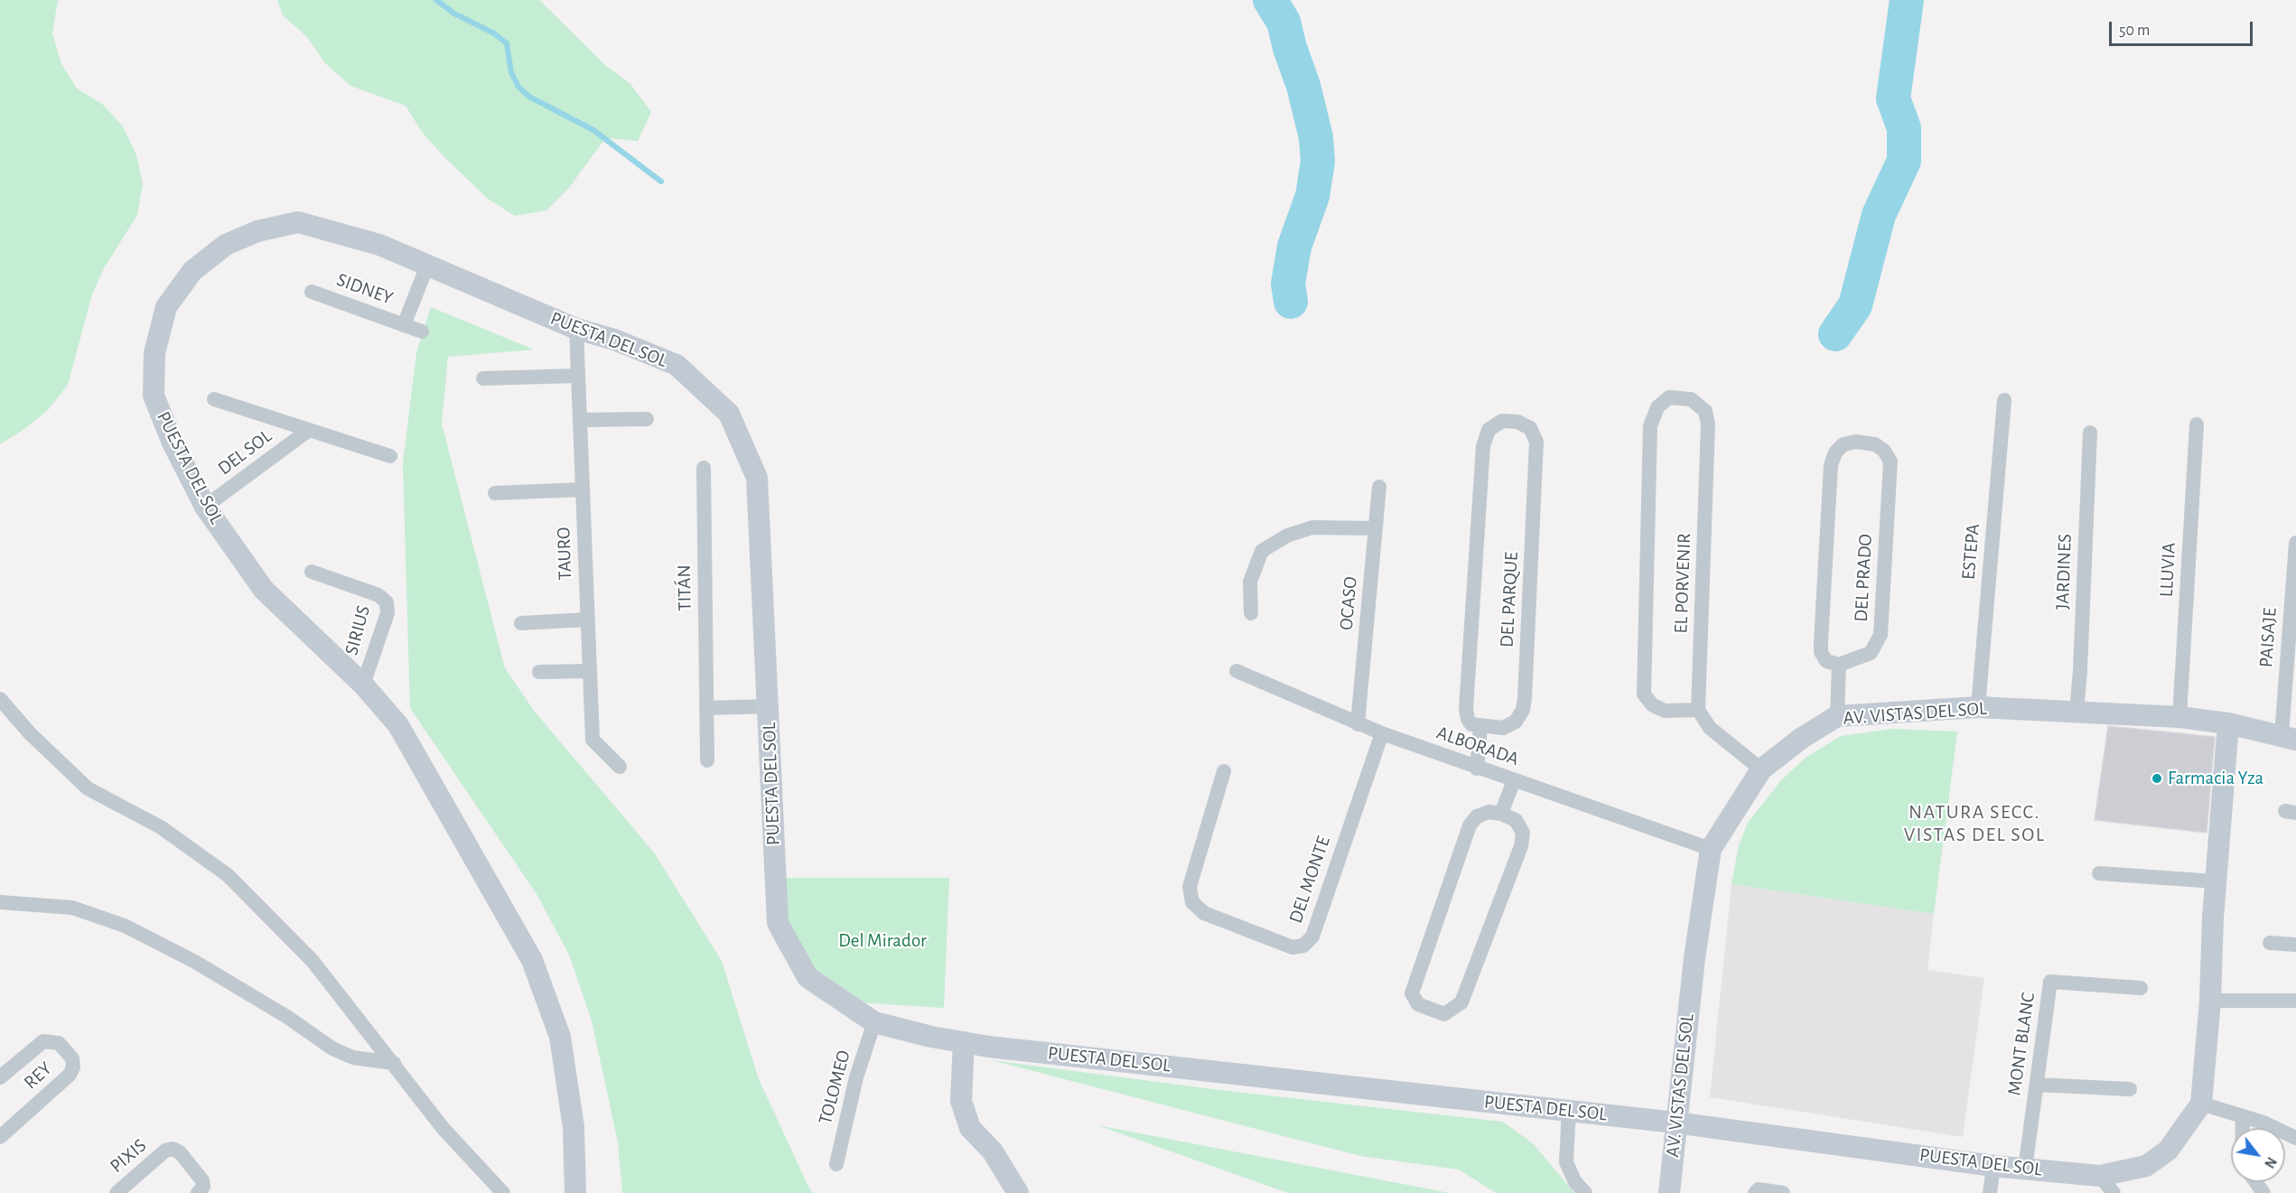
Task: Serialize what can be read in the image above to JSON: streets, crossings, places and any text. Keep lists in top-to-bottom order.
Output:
{
  "streets": {
    "street": [
      "SIDNEY",
      "PUESTA DEL SOL",
      "DEL SOL",
      "ESTEPA",
      "TAURO",
      "LLUVIA",
      "JARDINES",
      "DEL PRADO",
      "EL PORVENIR",
      "TITÁN",
      "DEL PARQUE",
      "OCASO",
      "SIRIUS",
      "PAISAJE",
      "AV. VISTAS DEL SOL",
      "ALBORADA",
      "DEL MONTE",
      "MONT BLANC",
      "REY",
      "TOLOMEO",
      "PIXIS"
    ]
  },
  "crossings": [
    ["SIDNEY", "PUESTA DEL SOL"],
    ["PUESTA DEL SOL", "DEL SOL"],
    ["PUESTA DEL SOL", "TAURO"],
    ["PUESTA DEL SOL", "SIRIUS"],
    ["PUESTA DEL SOL", "AV. VISTAS DEL SOL"],
    ["PUESTA DEL SOL", "MONT BLANC"],
    ["PUESTA DEL SOL", "TOLOMEO"],
    ["ESTEPA", "AV. VISTAS DEL SOL"],
    ["LLUVIA", "AV. VISTAS DEL SOL"],
    ["JARDINES", "AV. VISTAS DEL SOL"],
    ["OCASO", "ALBORADA"],
    ["PAISAJE", "AV. VISTAS DEL SOL"],
    ["AV. VISTAS DEL SOL", "ALBORADA"],
    ["ALBORADA", "DEL MONTE"]
  ],
  "districts": ["NATURA SECC. VISTAS DEL SOL"],
  "parks": ["Del Mirador"],
  "places": ["Farmacia Yza"],
  "scale_bar": "50 m",
  "north": "bottom right"
}
